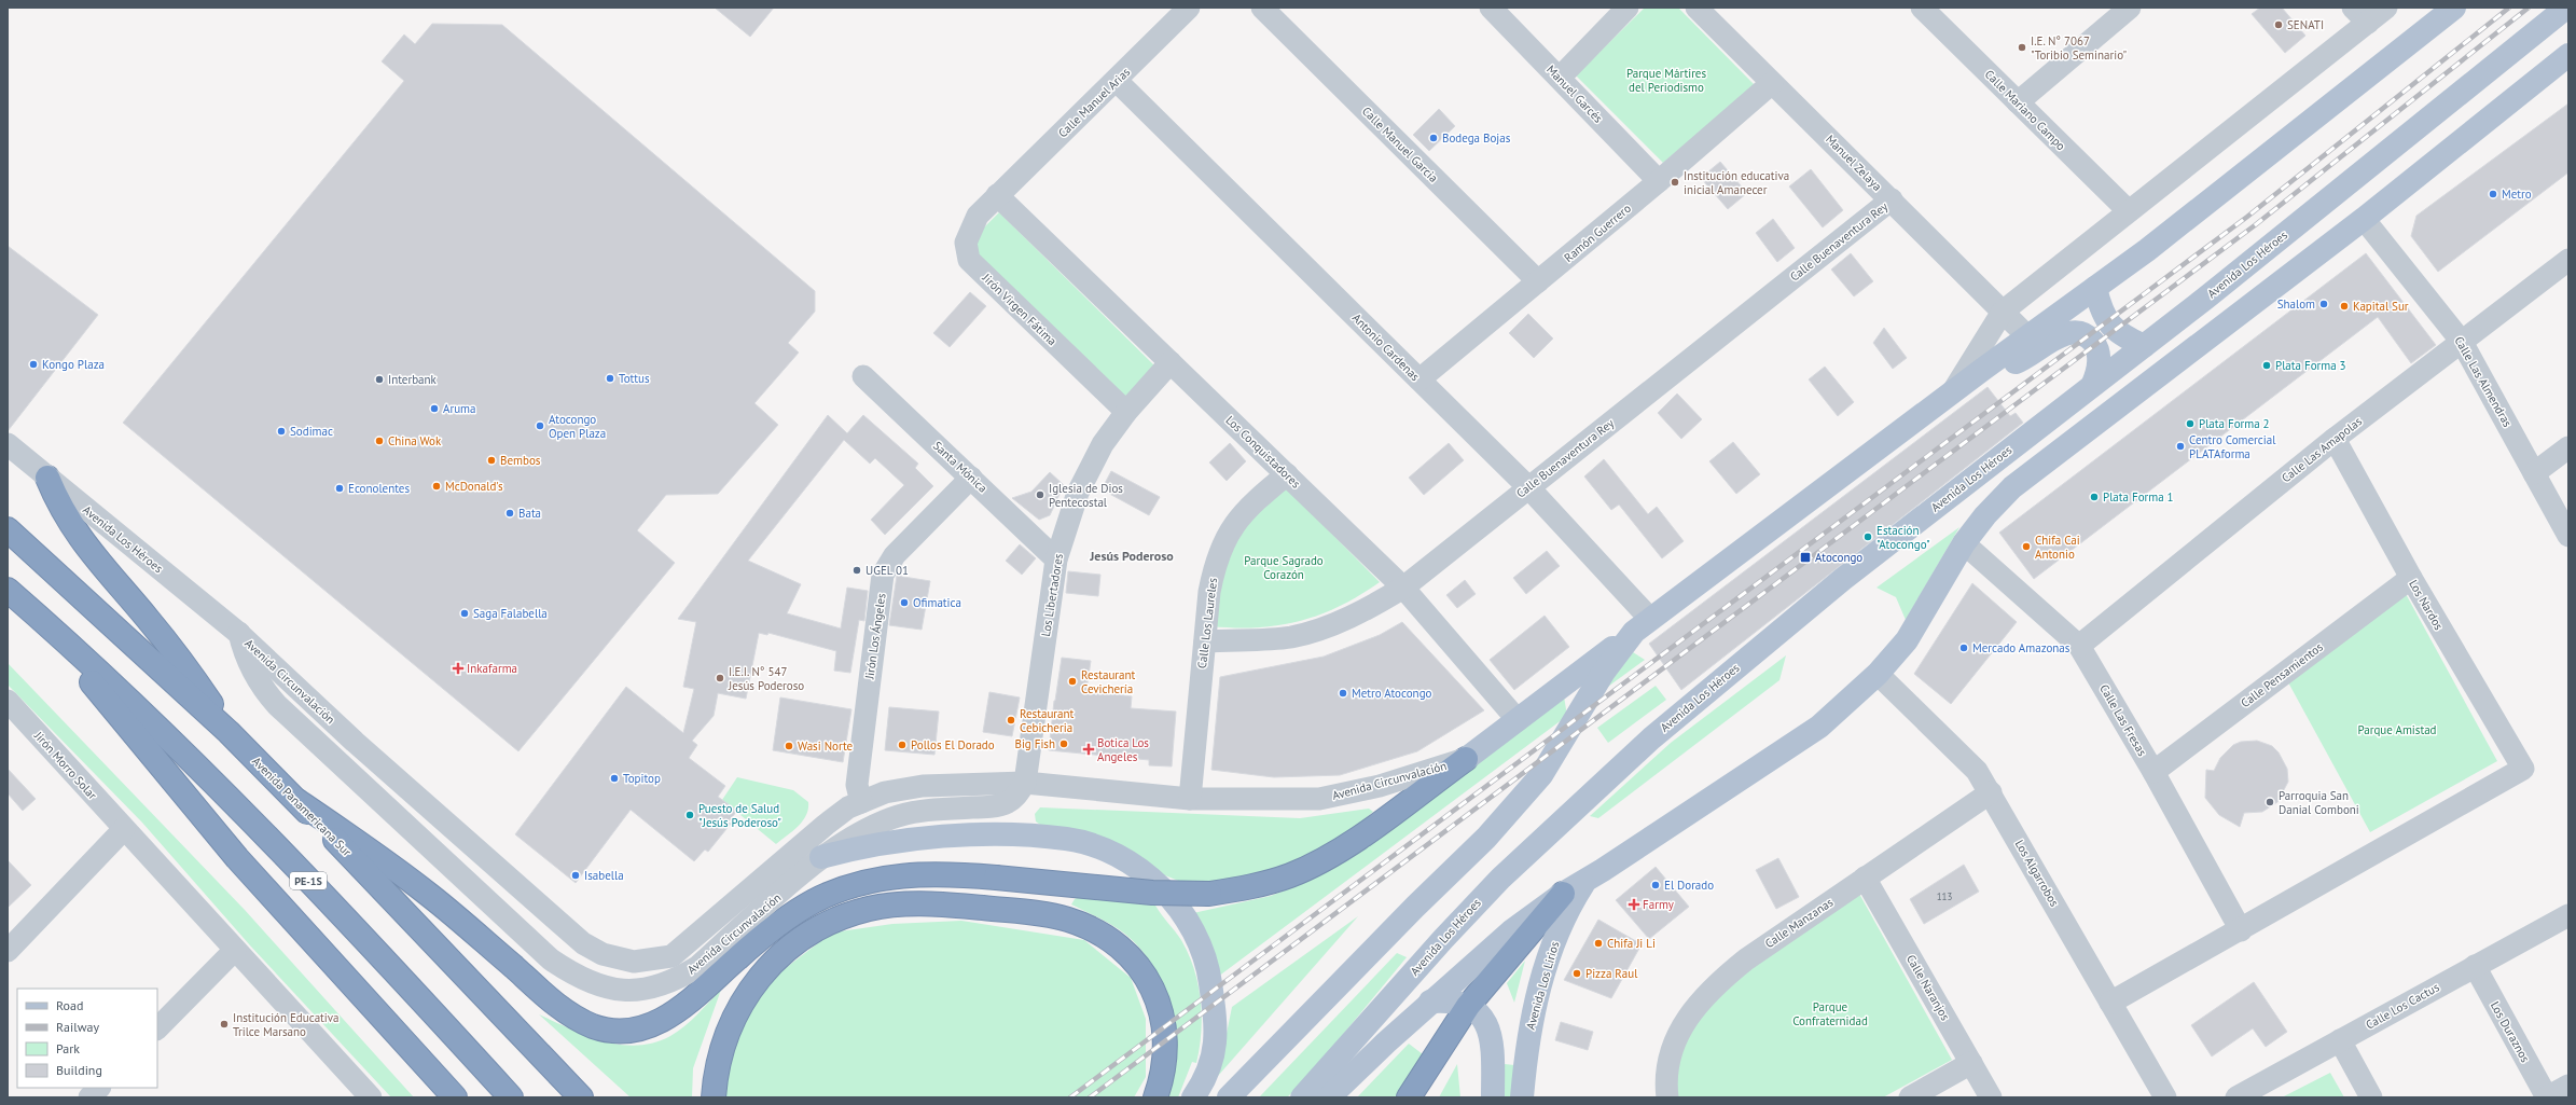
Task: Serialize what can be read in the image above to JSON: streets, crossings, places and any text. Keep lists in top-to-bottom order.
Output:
{
  "streets": {
    "highway": ["Avenida Panamericana Sur", "PE-1S"],
    "main road": ["Avenida Los Héroes", "Avenida Circunvalación", "Avenida Los Lirios"],
    "street": [
      "Manuel Garcés",
      "Calle Manuel Arias",
      "Calle Mariano Campo",
      "Calle Manuel Garcia",
      "Manuel Zelaya",
      "Ramón Guerrero",
      "Calle Buenaventura Rey",
      "Jirón Virgen Fátima",
      "Antonio Cardenas",
      "Calle Las Almendras",
      "Calle Las Amapolas",
      "Los Conquistadores",
      "Santa Mónica",
      "Los Libertadores",
      "Los Nardos",
      "Calle Los Laureles",
      "Jirón Los Ángeles",
      "Calle Pensamientos",
      "Calle Las Fresas",
      "Jirón Morro Solar",
      "Los Algarrobos",
      "Calle Manzanas",
      "Calle Naranjos",
      "Calle Los Cactus",
      "Los Duraznos"
    ]
  },
  "crossings": [
    ["Manuel Garcés", "Ramón Guerrero"],
    ["Calle Manuel Arias", "Jirón Virgen Fátima"],
    ["Calle Manuel Arias", "Antonio Cardenas"],
    ["Calle Manuel Arias", "Los Conquistadores"],
    ["Calle Manuel Garcia", "Ramón Guerrero"],
    ["Manuel Zelaya", "Ramón Guerrero"],
    ["Manuel Zelaya", "Calle Buenaventura Rey"],
    ["Ramón Guerrero", "Antonio Cardenas"],
    ["Calle Buenaventura Rey", "Antonio Cardenas"],
    ["Calle Buenaventura Rey", "Los Conquistadores"],
    ["Calle Buenaventura Rey", "Calle Los Laureles"],
    ["Avenida Los Héroes", "Avenida Circunvalación"],
    ["Jirón Virgen Fátima", "Los Conquistadores"],
    ["Jirón Virgen Fátima", "Los Libertadores"],
    ["Antonio Cardenas", "Avenida Circunvalación"],
    ["Calle Las Almendras", "Calle Las Amapolas"],
    ["Calle Las Amapolas", "Los Nardos"],
    ["Calle Las Amapolas", "Calle Las Fresas"],
    ["Los Conquistadores", "Los Libertadores"],
    ["Los Conquistadores", "Calle Los Laureles"],
    ["Los Conquistadores", "Avenida Circunvalación"],
    ["Santa Mónica", "Los Libertadores"],
    ["Santa Mónica", "Jirón Los Ángeles"],
    ["Los Libertadores", "Avenida Circunvalación"],
    ["Los Nardos", "Calle Pensamientos"],
    ["Los Nardos", "Calle Las Fresas"],
    ["Calle Los Laureles", "Avenida Circunvalación"],
    ["Jirón Los Ángeles", "Avenida Circunvalación"],
    ["Calle Pensamientos", "Calle Las Fresas"],
    ["Los Algarrobos", "Calle Manzanas"],
    ["Calle Manzanas", "Calle Naranjos"],
    ["Calle Los Cactus", "Los Duraznos"]
  ],
  "districts": ["Jesús Poderoso"],
  "parks": [
    "Parque Mártires del Periodismo",
    "Parque Sagrado Corazón",
    "Parque Amistad",
    "Parque Confraternidad"
  ],
  "places": {
    "other": [
      "SENATI",
      "I.E. N° 7067 \"Toribio Seminario\"",
      "Bodega Bojas",
      "Institución educativa inicial Amanecer",
      "Metro",
      "Shalom",
      "Kapital Sur",
      "Kongo Plaza",
      "Plata Forma 3",
      "Tottus",
      "Interbank",
      "Aruma",
      "Plata Forma 2",
      "Atocongo Open Plaza",
      "Sodimac",
      "China Wok",
      "Centro Comercial PLATAforma",
      "Bembos",
      "McDonald's",
      "Econolentes",
      "Iglesia de Dios Pentecostal",
      "Plata Forma 1",
      "Bata",
      "Estación \"Atocongo\"",
      "Chifa Cai Antonio",
      "UGEL 01",
      "Ofimatica",
      "Saga Falabella",
      "Mercado Amazonas",
      "I.E.I. N° 547 Jesús Poderoso",
      "Restaurant Cevichería",
      "Metro Atocongo",
      "Restaurant Cebicheria",
      "Big Fish",
      "Pollos El Dorado",
      "Wasi Norte",
      "Topitop",
      "Parroquia San Danial Comboni",
      "Puesto de Salud \"Jesús Poderoso\"",
      "Isabella",
      "El Dorado",
      "Chifa Ji Li",
      "Pizza Raul",
      "Institución Educativa Trilce Marsano"
    ],
    "transit": ["Atocongo"],
    "health": ["Inkafarma", "Botica Los Angeles", "Farmy"]
  },
  "house_numbers": ["113"],
  "legend": [
    "Road",
    "Railway",
    "Park",
    "Building"
  ]
}
